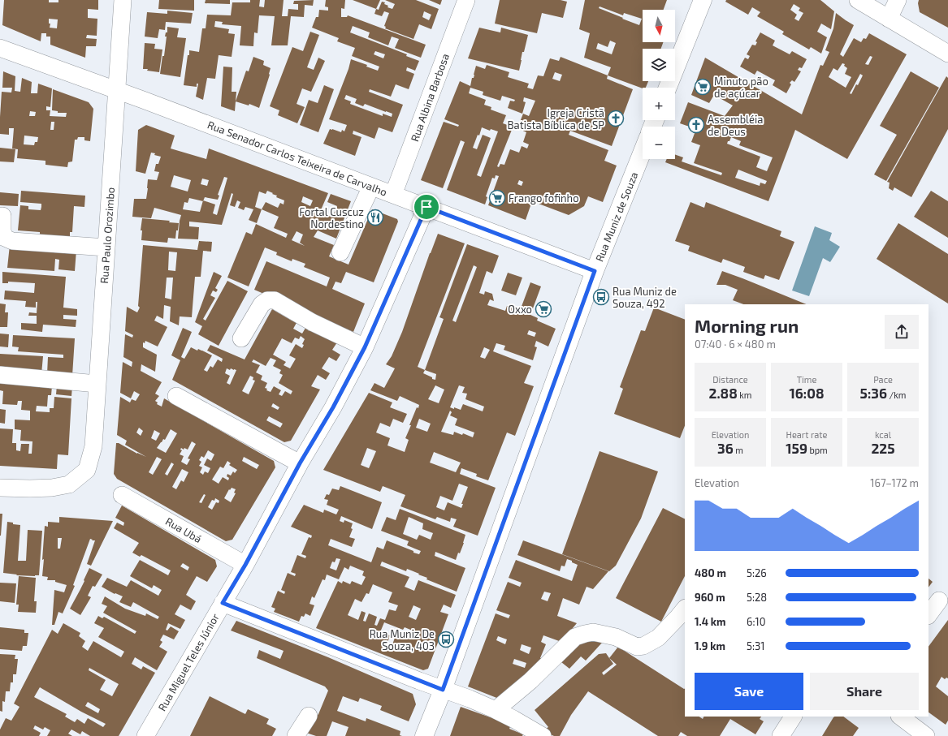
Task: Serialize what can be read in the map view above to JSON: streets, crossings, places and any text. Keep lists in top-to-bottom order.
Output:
{
  "streets": {
    "street": [
      "Rua Albina Barbosa",
      "Rua Senador Carlos Teixeira de Carvalho",
      "Rua Muniz de Souza",
      "Rua Paulo Orozimbo",
      "Rua Ubá",
      "Rua Miguel Teles Júnior"
    ]
  },
  "crossings": [
    ["Rua Albina Barbosa", "Rua Senador Carlos Teixeira de Carvalho"],
    ["Rua Senador Carlos Teixeira de Carvalho", "Rua Muniz de Souza"],
    ["Rua Senador Carlos Teixeira de Carvalho", "Rua Paulo Orozimbo"],
    ["Rua Senador Carlos Teixeira de Carvalho", "Rua Miguel Teles Júnior"],
    ["Rua Ubá", "Rua Miguel Teles Júnior"]
  ],
  "places": {
    "supermarket": ["Minuto pão de açúcar", "Frango fofinho", "Oxxo"],
    "church": ["Igreja Cristã Batista Bíblica de SP", "Assembléia de Deus"],
    "restaurant": ["Fortal Cuscuz Nordestino"],
    "bus stop": ["Rua Muniz de Souza, 492", "Rua Muniz De Souza, 403"]
  },
  "north": "bottom",
  "page": {
    "map_buttons": ["+", "−"],
    "heading": ["Morning run", "07:40 · 6 × 480 m"],
    "stats": [
      ["Distance", "2.88 km"],
      ["Time", "16:08"],
      ["Pace", "5:36 /km"],
      ["Elevation", "36 m"],
      ["Heart rate", "159 bpm"],
      ["kcal", "225"]
    ],
    "chart": ["Elevation", "167–172 m"],
    "list": [
      {
        "name": "480 m",
        "note": "5:26"
      },
      {
        "name": "960 m",
        "note": "5:28"
      },
      {
        "name": "1.4 km",
        "note": "6:10"
      },
      {
        "name": "1.9 km",
        "note": "5:31"
      }
    ],
    "buttons": ["Save", "Share"]
  }
}
